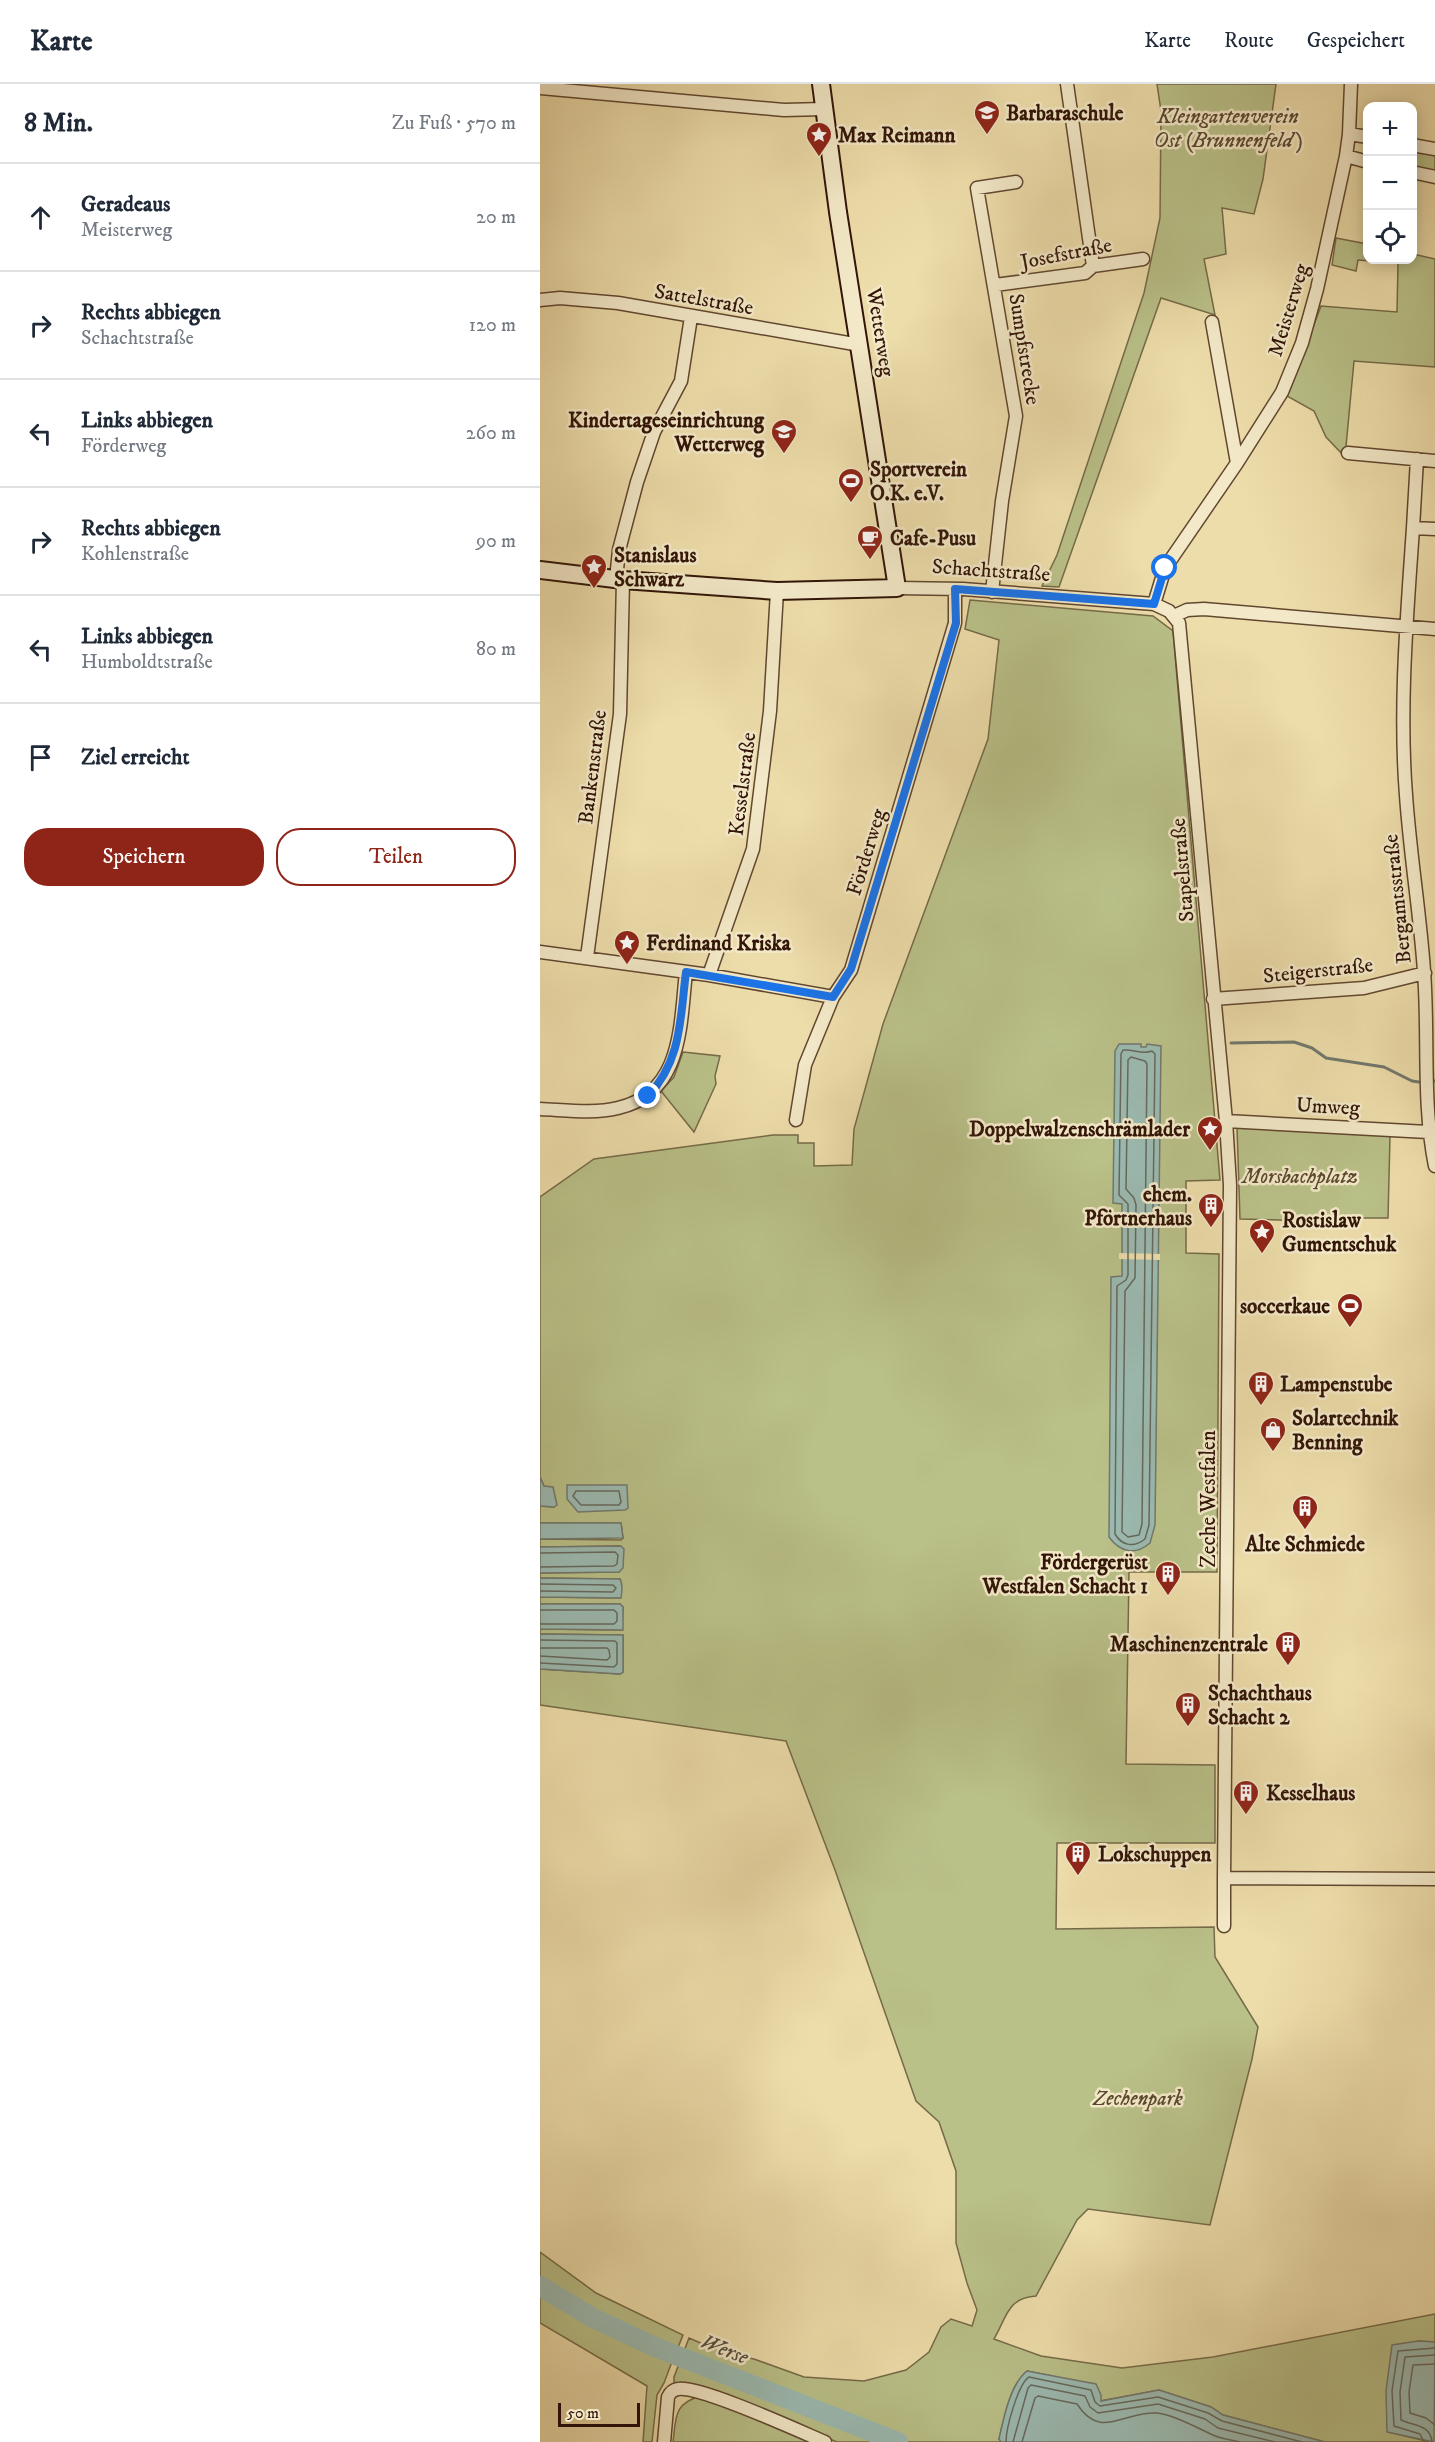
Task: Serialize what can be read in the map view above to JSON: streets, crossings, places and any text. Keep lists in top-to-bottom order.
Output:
{
  "streets": {
    "street": [
      "Josefstraße",
      "Sattelstraße",
      "Meisterweg",
      "Wetterweg",
      "Sumpfstrecke",
      "Schachtstraße",
      "Bankenstraße",
      "Kesselstraße",
      "Förderweg",
      "Stapelstraße",
      "Bergamtsstraße",
      "Steigerstraße",
      "Umweg",
      "Zeche Westfalen"
    ]
  },
  "crossings": [
    ["Josefstraße", "Sumpfstrecke"],
    ["Sattelstraße", "Wetterweg"],
    ["Sattelstraße", "Bankenstraße"],
    ["Meisterweg", "Schachtstraße"],
    ["Wetterweg", "Schachtstraße"],
    ["Sumpfstrecke", "Schachtstraße"],
    ["Schachtstraße", "Bankenstraße"],
    ["Schachtstraße", "Kesselstraße"],
    ["Schachtstraße", "Förderweg"],
    ["Schachtstraße", "Stapelstraße"],
    ["Stapelstraße", "Steigerstraße"],
    ["Stapelstraße", "Umweg"],
    ["Stapelstraße", "Zeche Westfalen"],
    ["Bergamtsstraße", "Steigerstraße"],
    ["Bergamtsstraße", "Umweg"],
    ["Umweg", "Zeche Westfalen"]
  ],
  "water": ["Werse"],
  "parks": ["Kleingartenverein Ost (Brunnenfeld)", "Morsbachplatz", "Zechenpark"],
  "places": {
    "school or university": ["Barbaraschule", "Kindertageseinrichtung Wetterweg"],
    "place": [
      "Max Reimann",
      "Stanislaus Schwarz",
      "Ferdinand Kriska",
      "Doppelwalzenschrämlader",
      "Rostislaw Gumentschuk"
    ],
    "sports": ["Sportverein O.K. e.V.", "soccerkaue"],
    "cafe": ["Cafe-Pusu"],
    "building": [
      "ehem. Pförtnerhaus",
      "Lampenstube",
      "Alte Schmiede",
      "Fördergerüst Westfalen Schacht 1",
      "Maschinenzentrale",
      "Schachthaus Schacht 2",
      "Kesselhaus",
      "Lokschuppen"
    ],
    "shop": ["Solartechnik Benning"]
  },
  "scale_bar": "50 m",
  "page": {
    "header": "Karte",
    "nav": ["Karte", "Route", "Gespeichert"],
    "heading": ["8 Min.", "Zu Fuß · 570 m"],
    "map_buttons": ["+", "−"],
    "list": [
      ["Geradeaus", "Meisterweg", "20 m"],
      ["Rechts abbiegen", "Schachtstraße", "120 m"],
      ["Links abbiegen", "Förderweg", "260 m"],
      ["Rechts abbiegen", "Kohlenstraße", "90 m"],
      ["Links abbiegen", "Humboldtstraße", "80 m"],
      "Ziel erreicht"
    ],
    "buttons": ["Speichern", "Teilen"],
    "scale": "50 m"
  }
}
